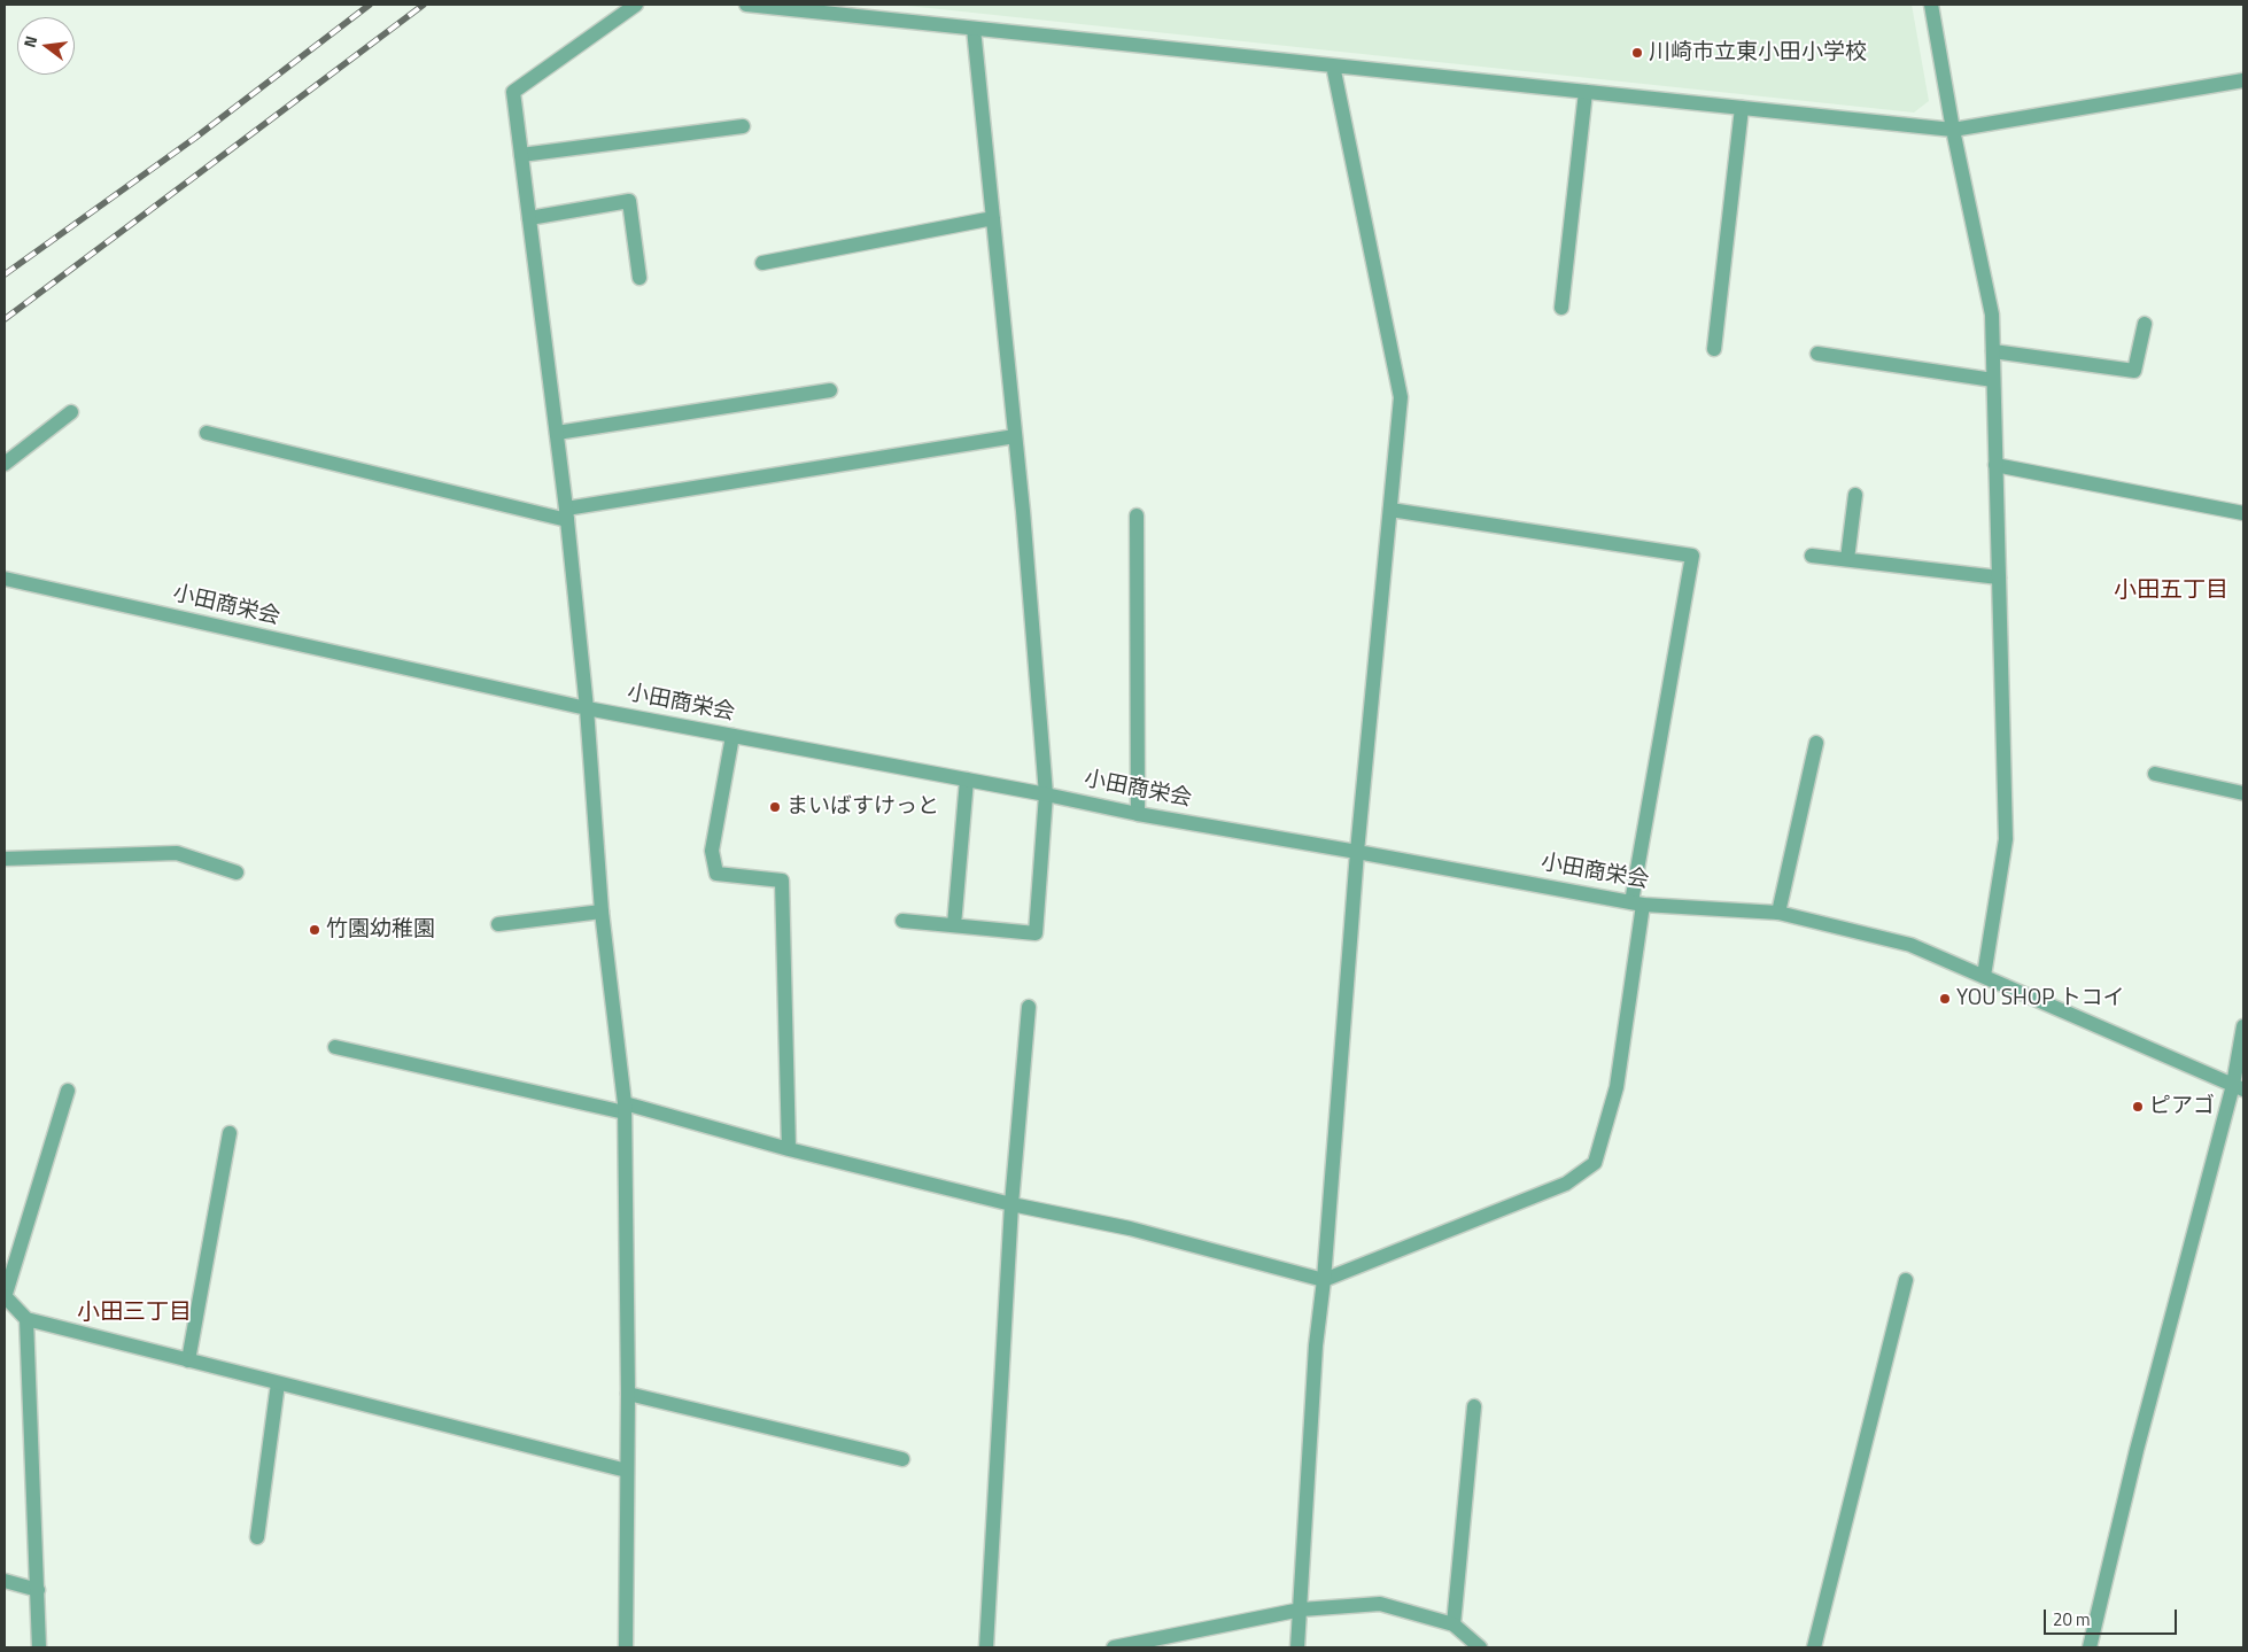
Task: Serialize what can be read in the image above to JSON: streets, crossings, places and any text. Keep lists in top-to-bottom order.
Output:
{
  "streets": {
    "street": ["小田商栄会"]
  },
  "districts": ["小田五丁目", "小田三丁目"],
  "places": [
    "川崎市立東小田小学校",
    "まいばすけっと",
    "竹園幼稚園",
    "YOU SHOP トコイ",
    "ピアゴ"
  ],
  "scale_bar": "20 m",
  "north": "left"
}
